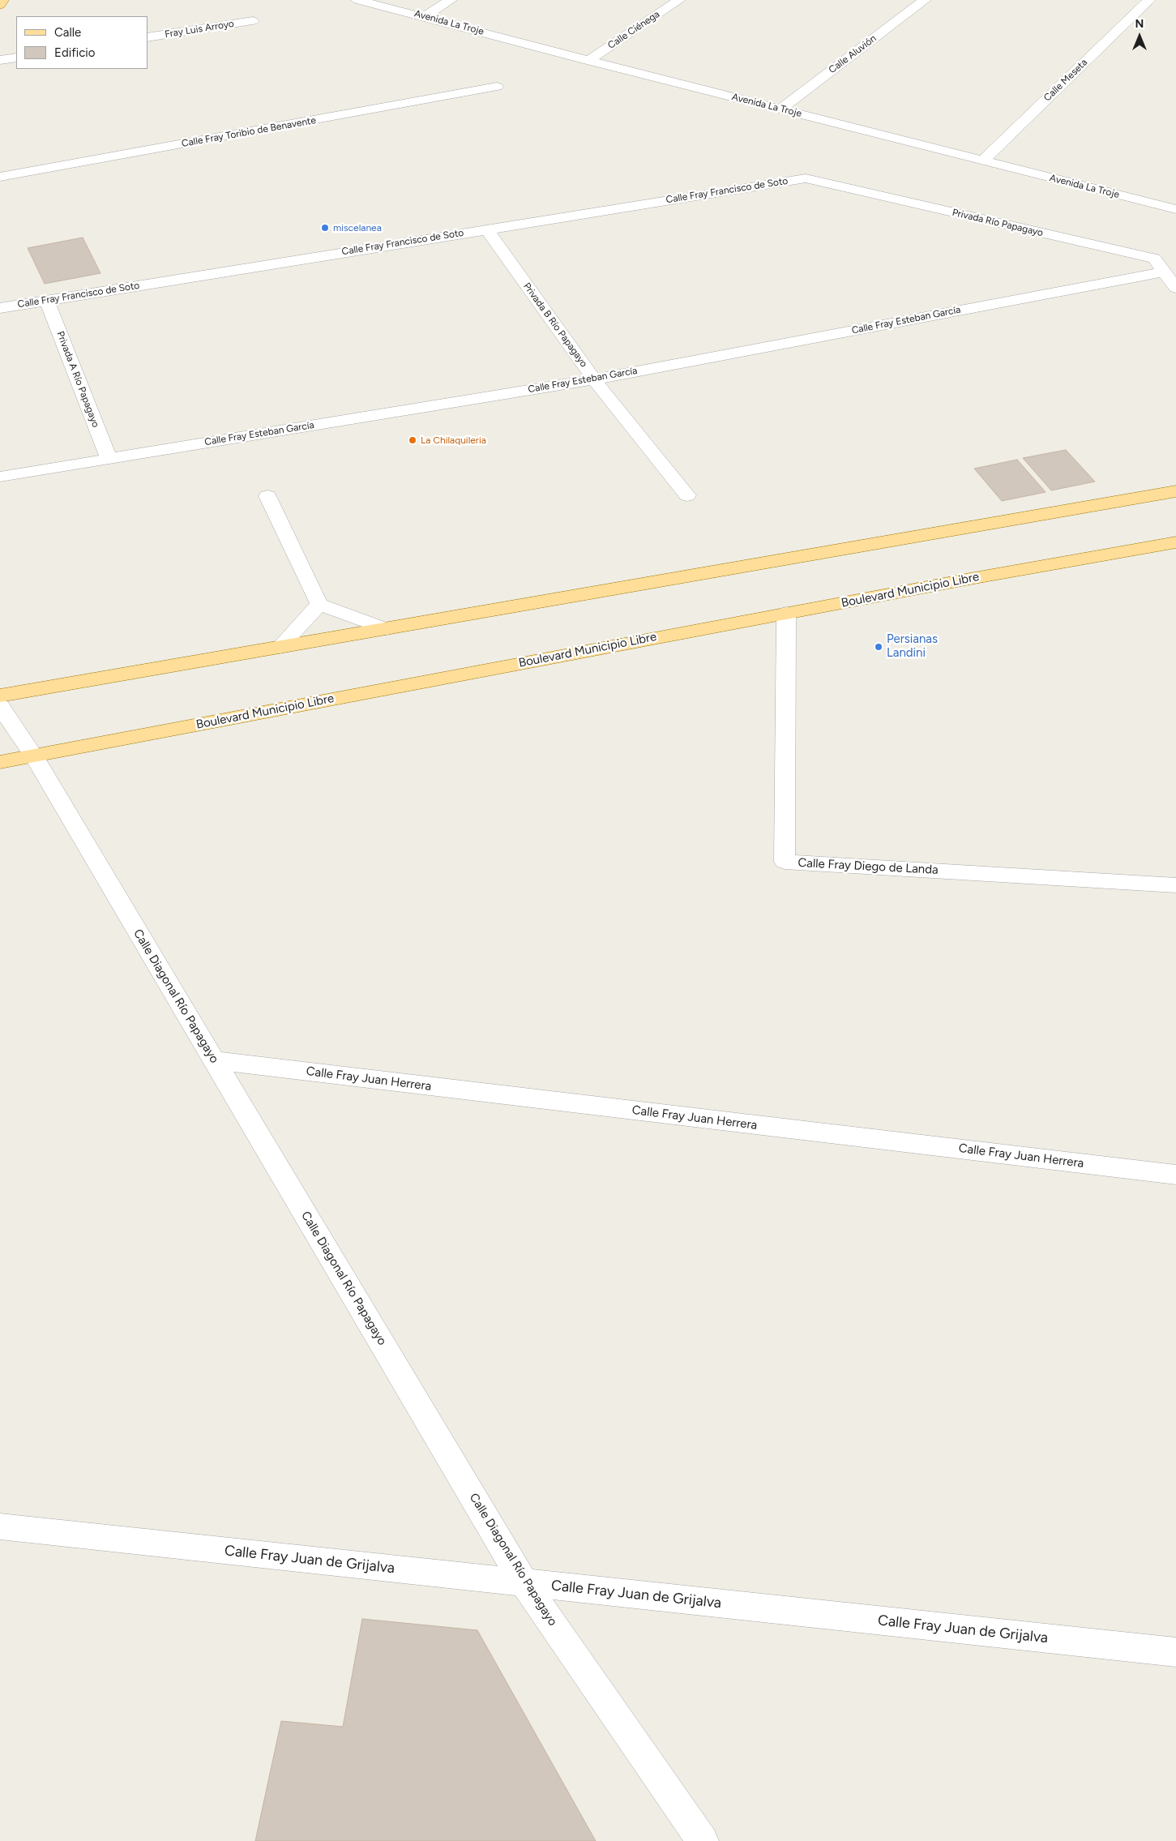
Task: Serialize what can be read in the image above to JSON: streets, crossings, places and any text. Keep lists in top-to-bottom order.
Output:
{
  "streets": {
    "main road": ["Boulevard Municipio Libre"],
    "street": [
      "Avenida La Troje",
      "Fray Luis Arroyo",
      "Calle Ciénega",
      "Calle Aluvión",
      "Calle Meseta",
      "Calle Fray Toribio de Benavente",
      "Calle Fray Francisco de Soto",
      "Privada Río Papagayo",
      "Calle Fray Esteban García",
      "Privada B Río Papagayo",
      "Privada A Río Papagayo",
      "Calle Fray Diego de Landa",
      "Calle Diagonal Río Papagayo",
      "Calle Fray Juan Herrera",
      "Calle Fray Juan de Grijalva"
    ]
  },
  "crossings": [
    ["Avenida La Troje", "Calle Ciénega"],
    ["Avenida La Troje", "Calle Aluvión"],
    ["Avenida La Troje", "Calle Meseta"],
    ["Calle Fray Francisco de Soto", "Privada Río Papagayo"],
    ["Calle Fray Francisco de Soto", "Privada B Río Papagayo"],
    ["Calle Fray Francisco de Soto", "Privada A Río Papagayo"],
    ["Privada Río Papagayo", "Calle Fray Esteban García"],
    ["Calle Fray Esteban García", "Privada B Río Papagayo"],
    ["Calle Fray Esteban García", "Privada A Río Papagayo"],
    ["Boulevard Municipio Libre", "Calle Fray Diego de Landa"],
    ["Boulevard Municipio Libre", "Calle Diagonal Río Papagayo"],
    ["Calle Diagonal Río Papagayo", "Calle Fray Juan Herrera"],
    ["Calle Diagonal Río Papagayo", "Calle Fray Juan de Grijalva"]
  ],
  "places": ["miscelanea", "La Chilaquileria", "Persianas Landini"],
  "legend": ["Calle", "Edificio"],
  "north": "top"
}
